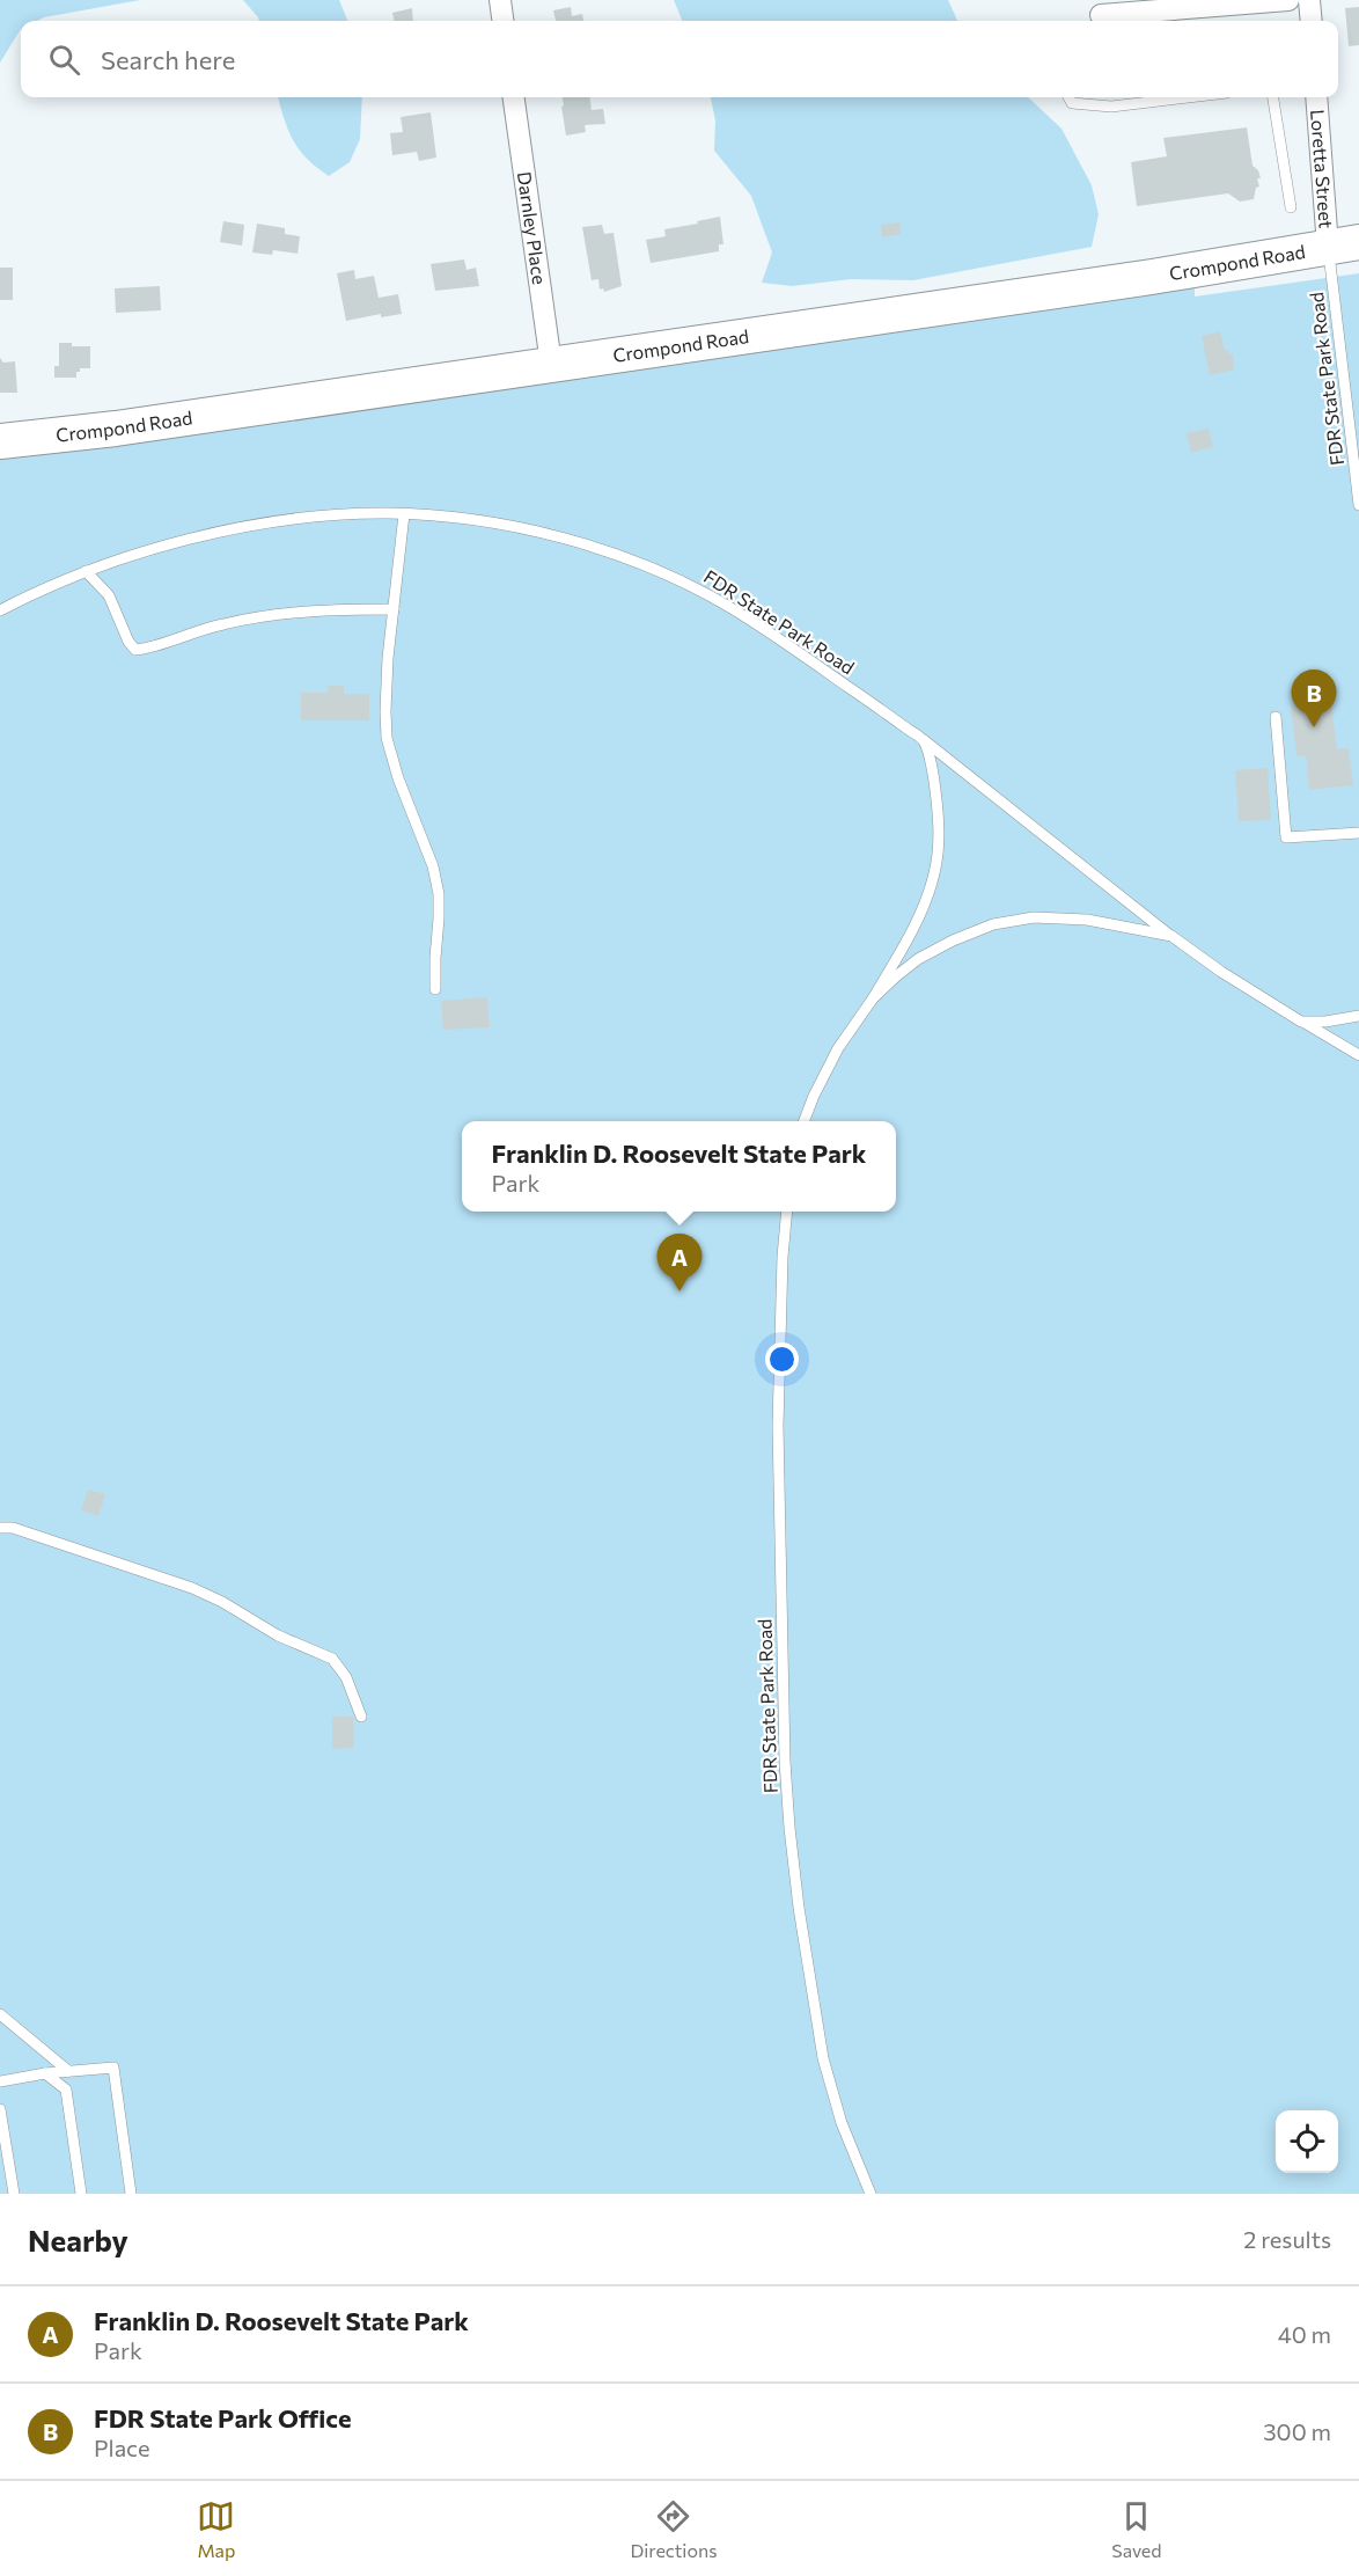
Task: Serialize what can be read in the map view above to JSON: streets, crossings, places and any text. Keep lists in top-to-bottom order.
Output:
{
  "streets": {
    "highway": ["Crompond Road"],
    "street": ["Loretta Street", "Darnley Place"],
    "lane": ["FDR State Park Road"]
  },
  "crossings": [
    ["Loretta Street", "Crompond Road"],
    ["Loretta Street", "FDR State Park Road"],
    ["Darnley Place", "Crompond Road"],
    ["Crompond Road", "FDR State Park Road"]
  ],
  "page": {
    "search": "Search here",
    "pins": ["B", "A"],
    "popup": ["Franklin D. Roosevelt State Park", "Park"],
    "heading": ["Nearby", "2 results"],
    "list": [
      {
        "mark": "A",
        "name": "Franklin D. Roosevelt State Park",
        "note": "Park",
        "value": "40 m"
      },
      {
        "mark": "B",
        "name": "FDR State Park Office",
        "note": "Place",
        "value": "300 m"
      }
    ],
    "nav": ["Map", "Directions", "Saved"]
  }
}
